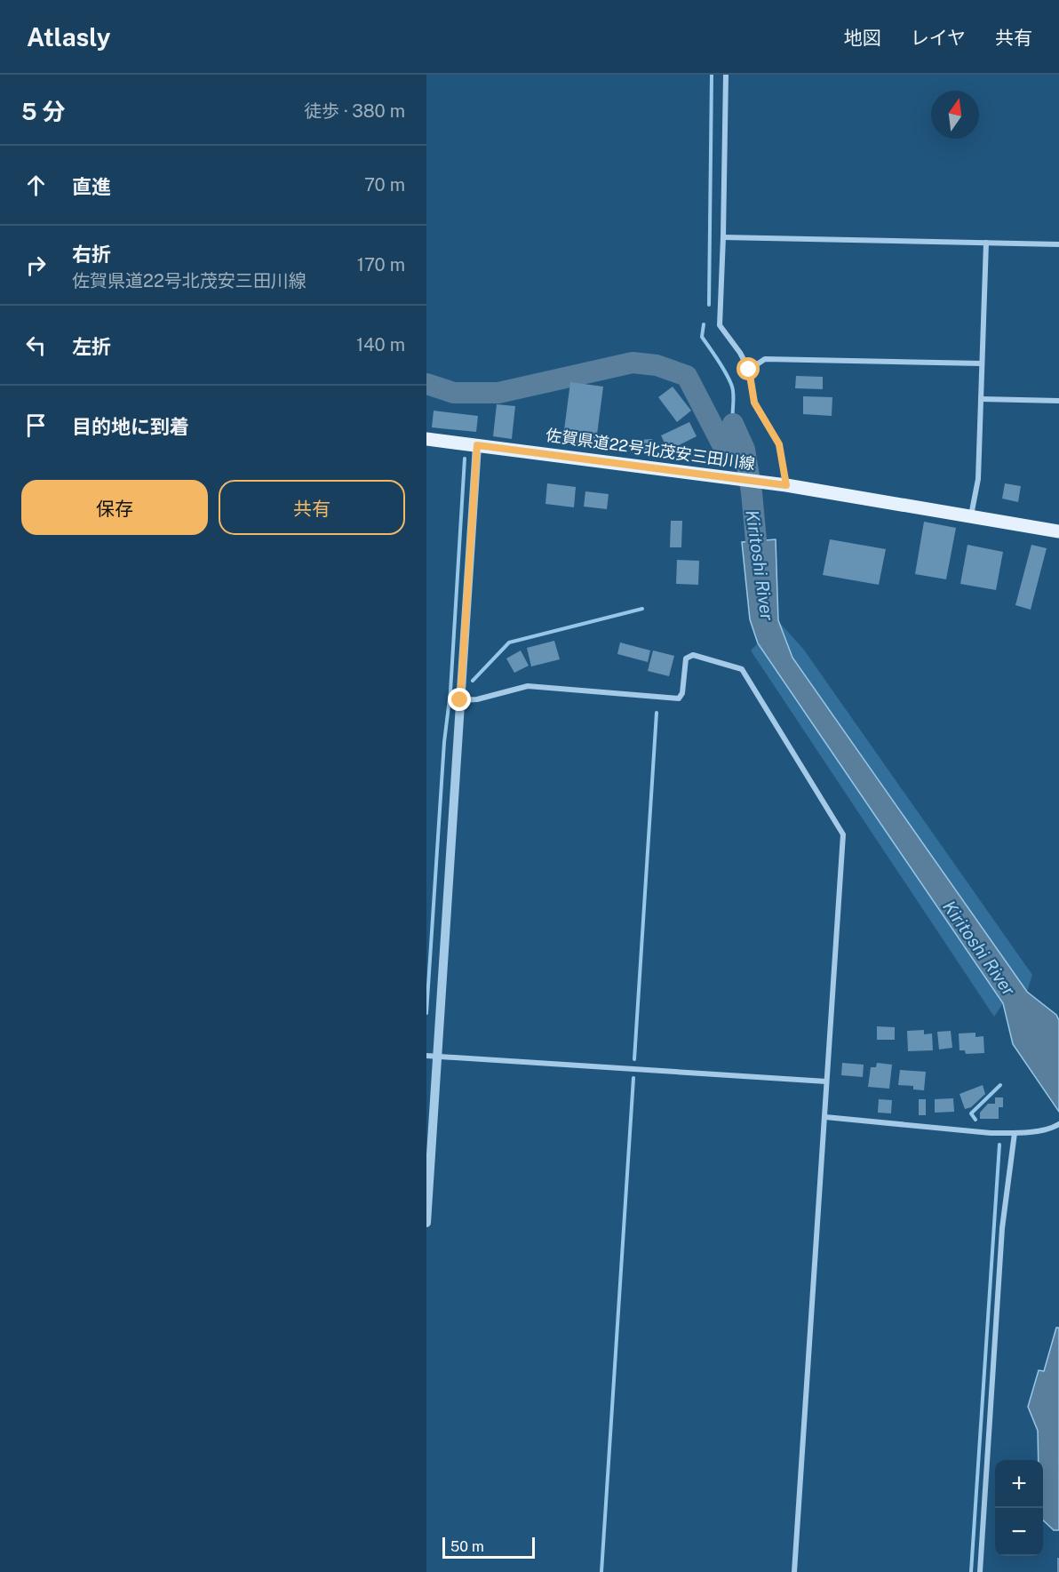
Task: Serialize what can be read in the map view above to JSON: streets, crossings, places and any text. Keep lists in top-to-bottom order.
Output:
{
  "streets": {
    "main road": ["佐賀県道22号北茂安三田川線"]
  },
  "water": ["Kiritoshi River"],
  "scale_bar": "50 m",
  "north": "top",
  "page": {
    "header": "Atlasly",
    "nav": ["地図", "レイヤ", "共有"],
    "heading": ["5 分", "徒歩 · 380 m"],
    "list": [
      ["直進", "70 m"],
      ["右折", "佐賀県道22号北茂安三田川線", "170 m"],
      ["左折", "140 m"],
      "目的地に到着"
    ],
    "buttons": ["保存", "共有"],
    "map_buttons": ["+", "−"],
    "scale": "50 m"
  }
}
